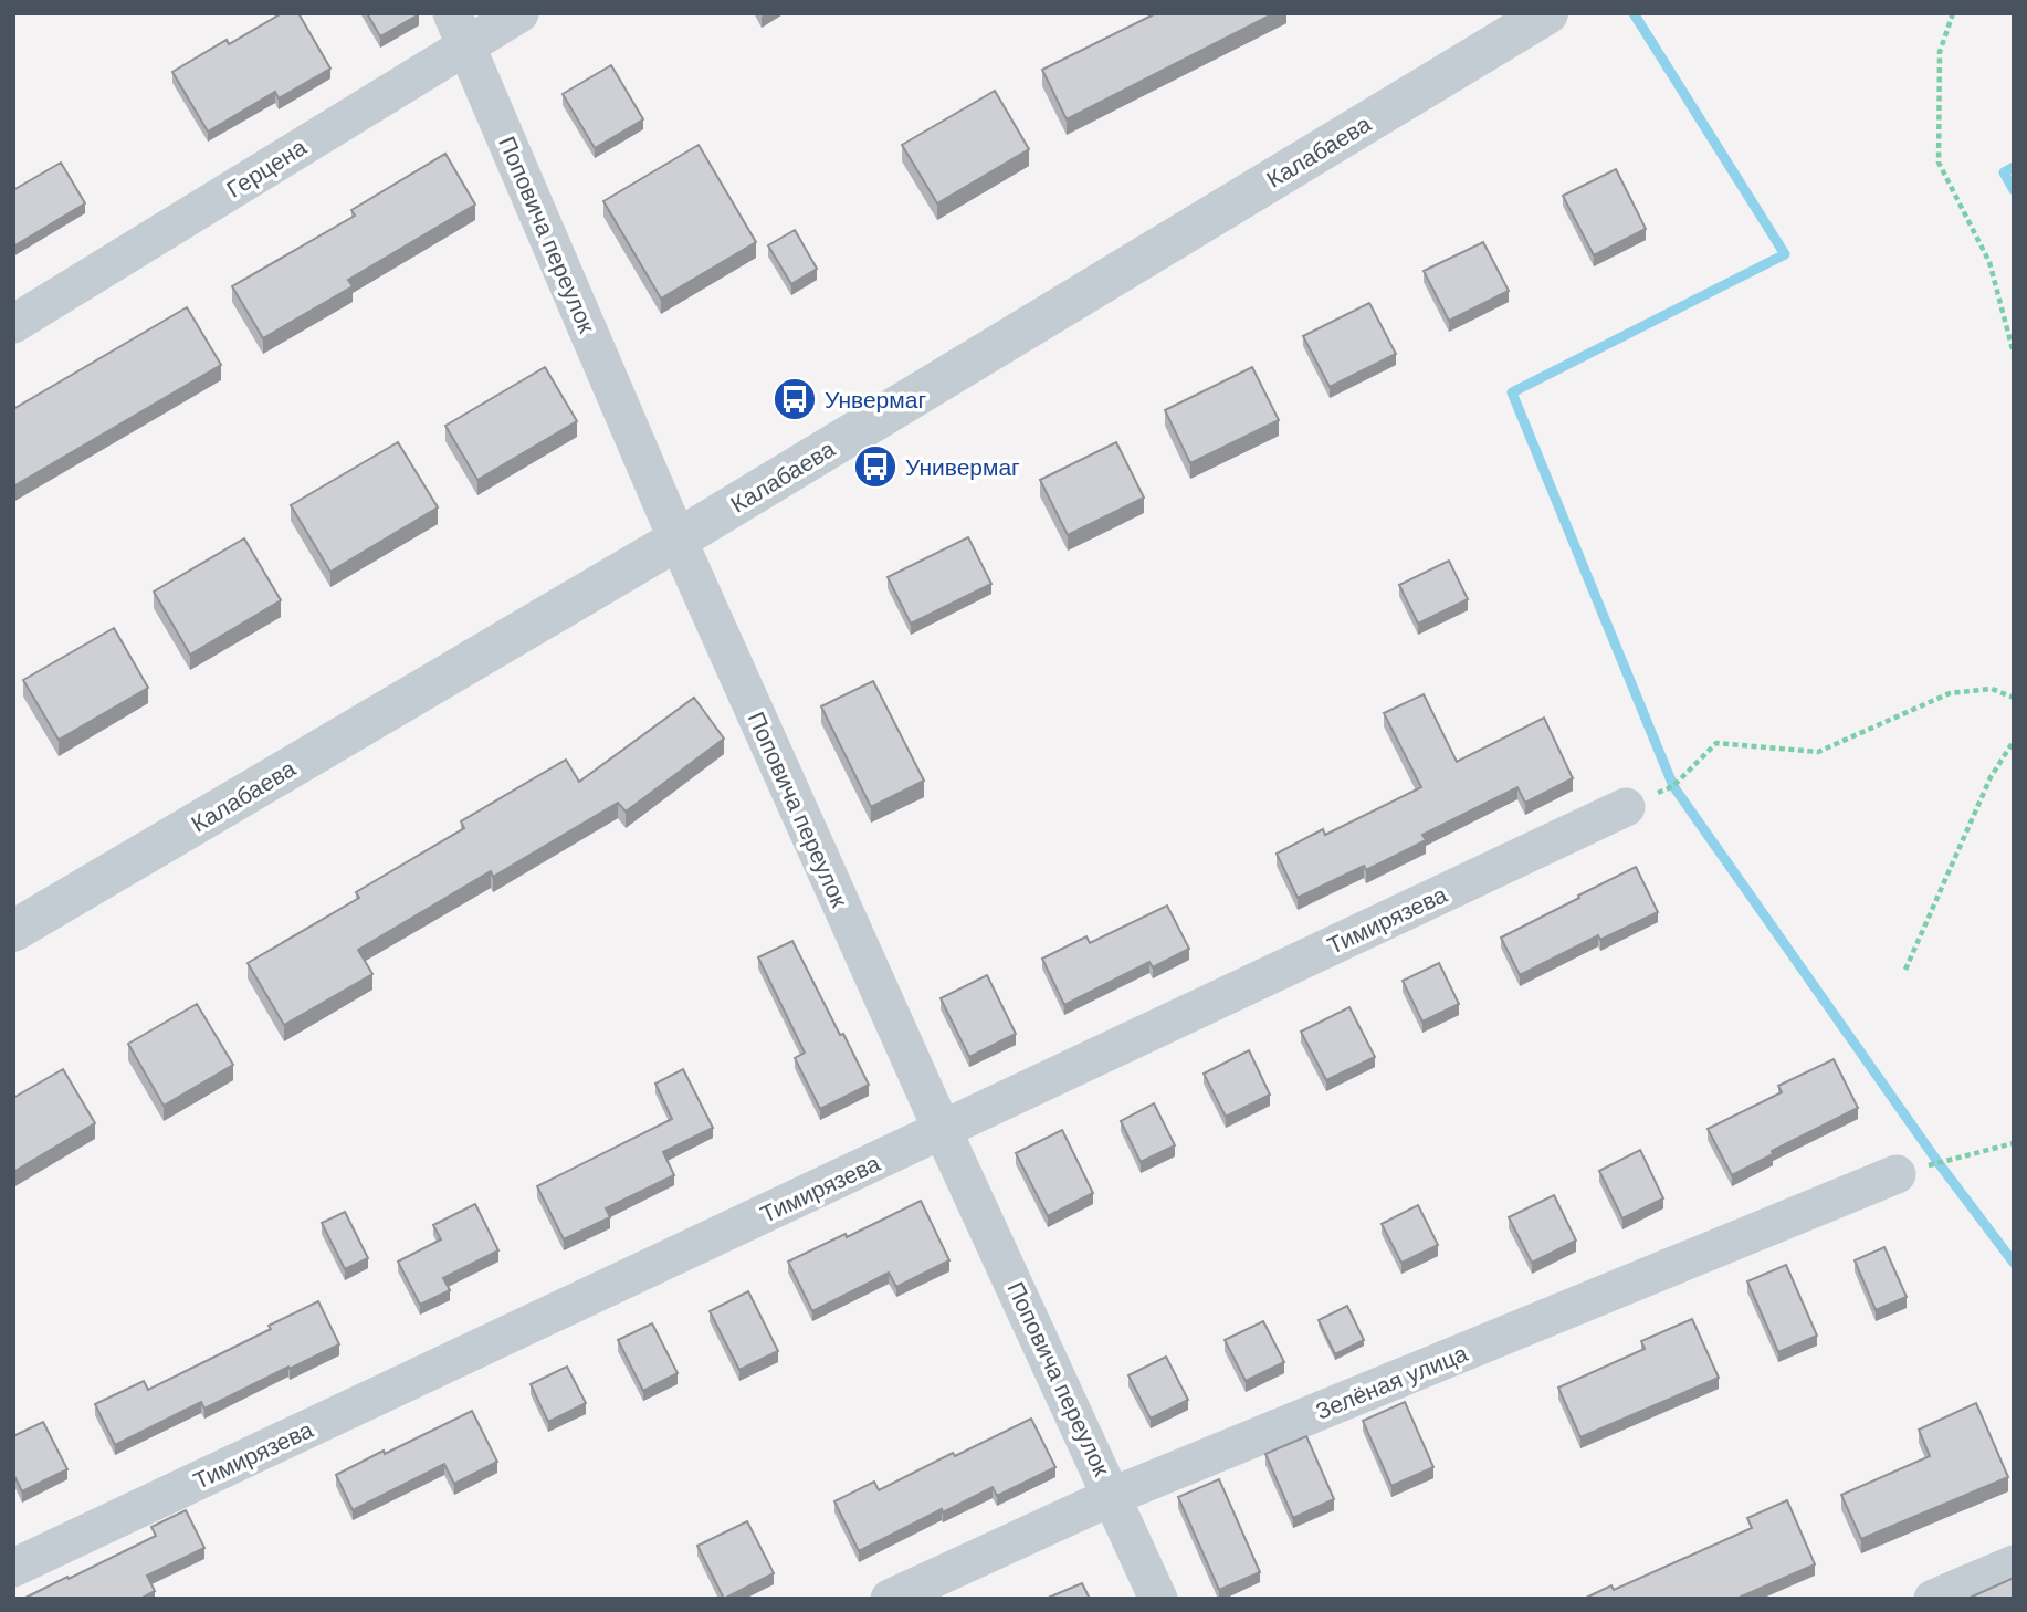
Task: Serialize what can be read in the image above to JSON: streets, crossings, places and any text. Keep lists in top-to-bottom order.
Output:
{
  "streets": {
    "street": [
      "Калабаева",
      "Герцена",
      "Поповича переулок",
      "Тимирязева",
      "Зелёная улица"
    ]
  },
  "crossings": [
    ["Калабаева", "Поповича переулок"],
    ["Герцена", "Поповича переулок"],
    ["Поповича переулок", "Тимирязева"],
    ["Поповича переулок", "Зелёная улица"]
  ],
  "places": {
    "bus stop": ["Унвермаг", "Универмаг"]
  }
}
